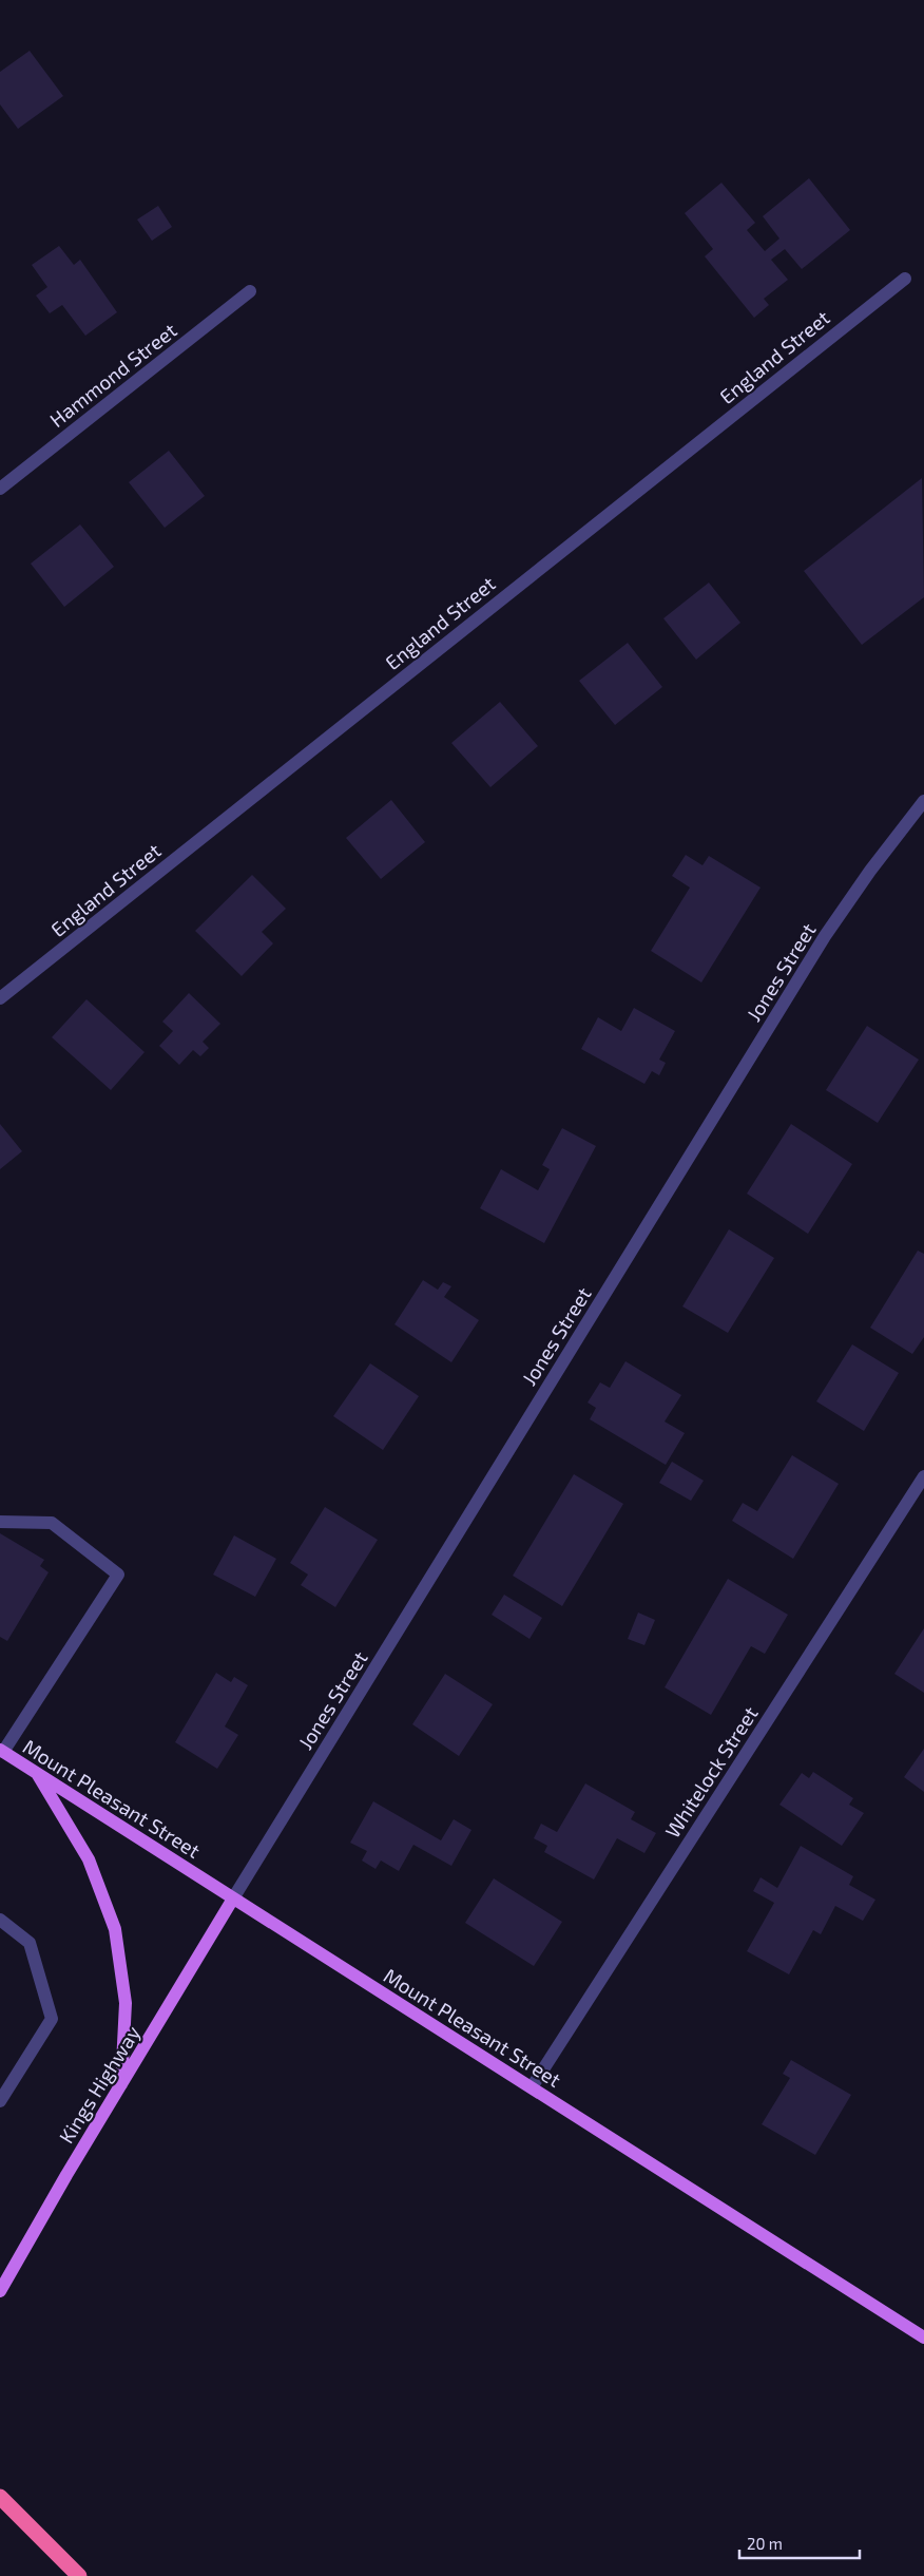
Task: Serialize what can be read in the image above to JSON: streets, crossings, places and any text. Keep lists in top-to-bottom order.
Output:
{
  "streets": {
    "main road": ["Mount Pleasant Street", "Kings Highway"],
    "street": [
      "England Street",
      "Hammond Street",
      "Jones Street",
      "Whitelock Street"
    ]
  },
  "crossings": [
    ["Jones Street", "Mount Pleasant Street"],
    ["Jones Street", "Kings Highway"],
    ["Whitelock Street", "Mount Pleasant Street"],
    ["Mount Pleasant Street", "Kings Highway"]
  ],
  "scale_bar": "20 m"
}
